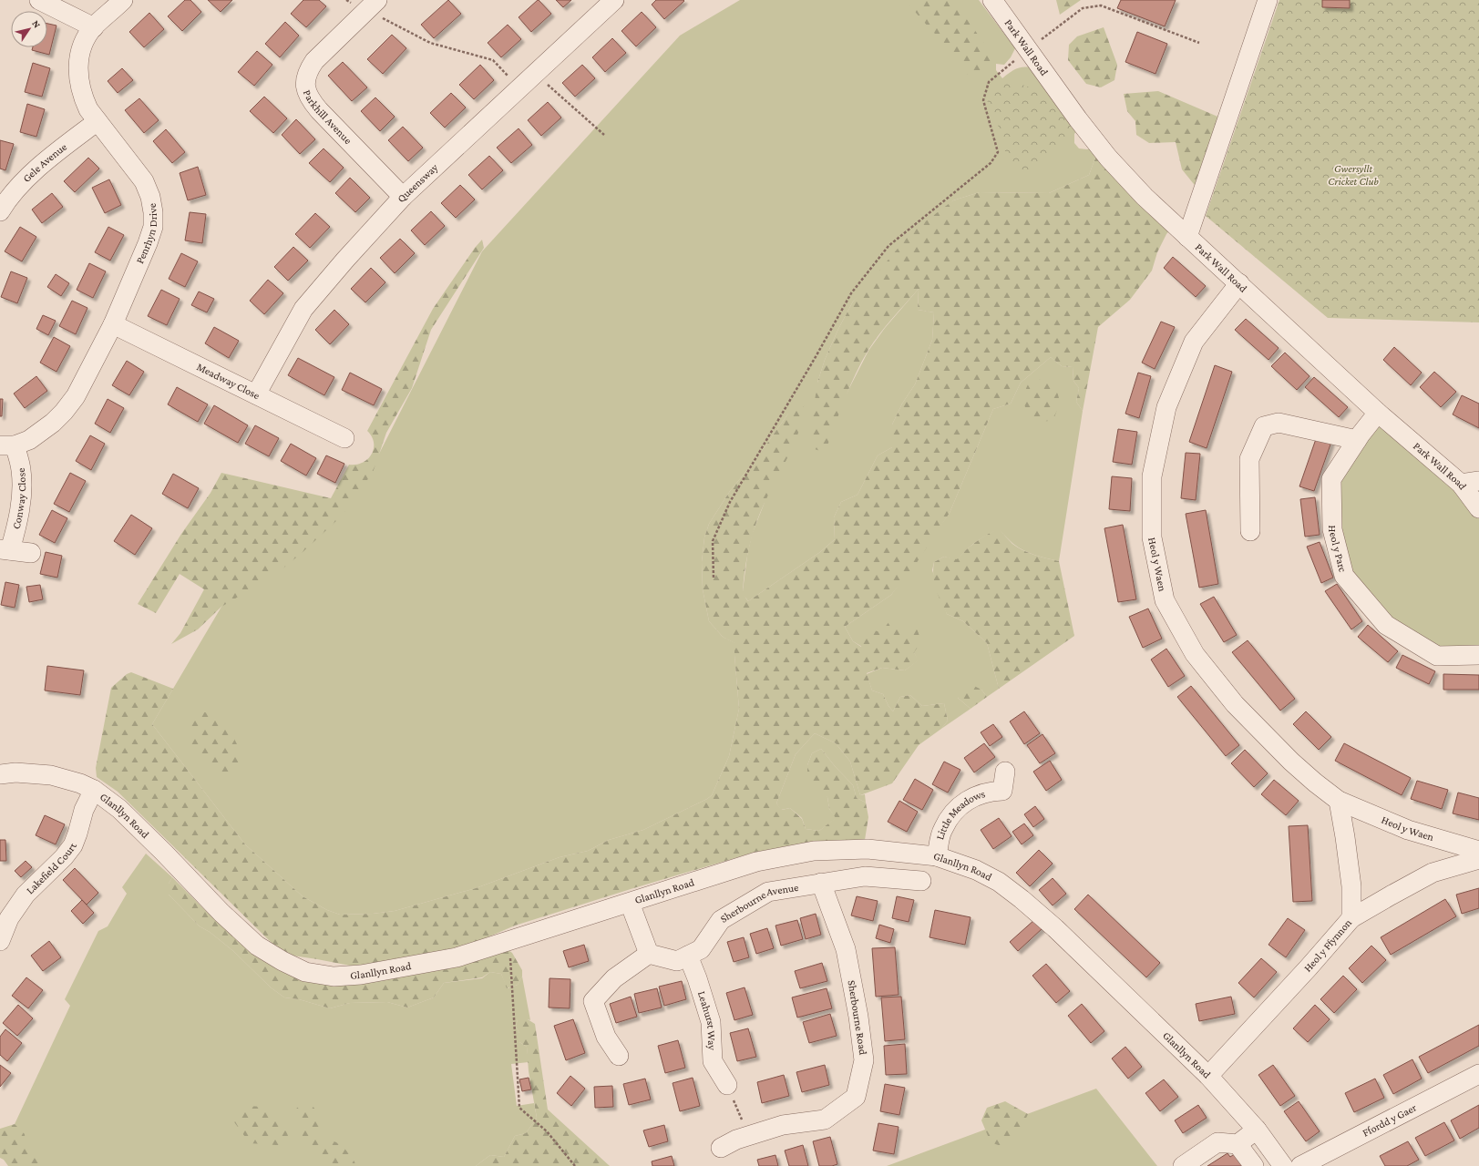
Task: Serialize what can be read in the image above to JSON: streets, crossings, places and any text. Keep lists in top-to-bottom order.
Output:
{
  "streets": {
    "street": [
      "Park Wall Road",
      "Parkhill Avenue",
      "Gele Avenue",
      "Queensway",
      "Penrhyn Drive",
      "Meadway Close",
      "Conway Close",
      "Heol y Parc",
      "Heol y Waen",
      "Glanllyn Road",
      "Little Meadows",
      "Lakefield Court",
      "Sherbourne Avenue",
      "Heol y Ffynnon",
      "Sherbourne Road",
      "Leahurst Way",
      "Ffordd y Gaer"
    ]
  },
  "crossings": [
    ["Park Wall Road", "Heol y Parc"],
    ["Park Wall Road", "Heol y Waen"],
    ["Parkhill Avenue", "Queensway"],
    ["Gele Avenue", "Penrhyn Drive"],
    ["Queensway", "Meadway Close"],
    ["Penrhyn Drive", "Meadway Close"],
    ["Penrhyn Drive", "Conway Close"],
    ["Glanllyn Road", "Little Meadows"],
    ["Glanllyn Road", "Lakefield Court"],
    ["Glanllyn Road", "Heol y Ffynnon"],
    ["Sherbourne Avenue", "Sherbourne Road"],
    ["Sherbourne Avenue", "Leahurst Way"]
  ],
  "parks": ["Gwersyllt Cricket Club"],
  "north": "top right"
}
